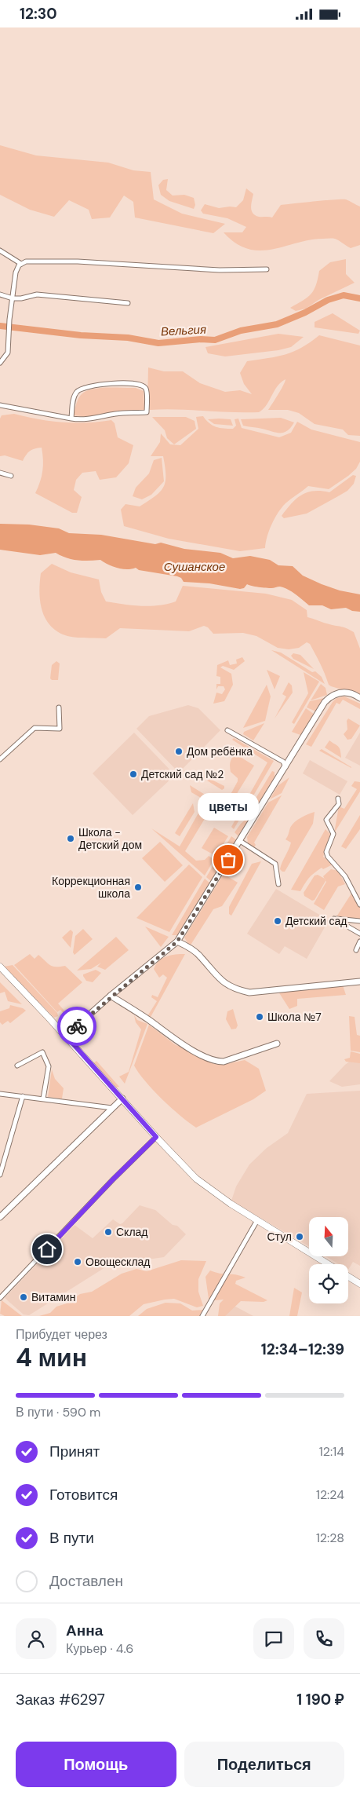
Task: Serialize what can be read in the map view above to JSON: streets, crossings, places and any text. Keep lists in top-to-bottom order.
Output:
{
  "water": ["Вельгия", "Сушанское"],
  "places": [
    "Дом ребёнка",
    "Детский сад №2",
    "Школа - Детский дом",
    "цветы",
    "Коррекционная школа",
    "Детский сад",
    "Школа №7",
    "Склад",
    "Стул",
    "Овощесклад",
    "Витамин"
  ],
  "north": "top",
  "page": {
    "status": "12:30",
    "bubble": "цветы",
    "heading": ["4 мин", "Прибудет через", "12:34–12:39"],
    "panel": [
      "Анна",
      "Курьер · 4.6",
      "Заказ #6297",
      "1 190 ₽"
    ],
    "bar": "В пути · 590 m",
    "list": [
      ["Принят", "12:14"],
      ["Готовится", "12:24"],
      ["В пути", "12:28"],
      "Доставлен"
    ],
    "buttons": ["Помощь", "Поделиться"]
  }
}
